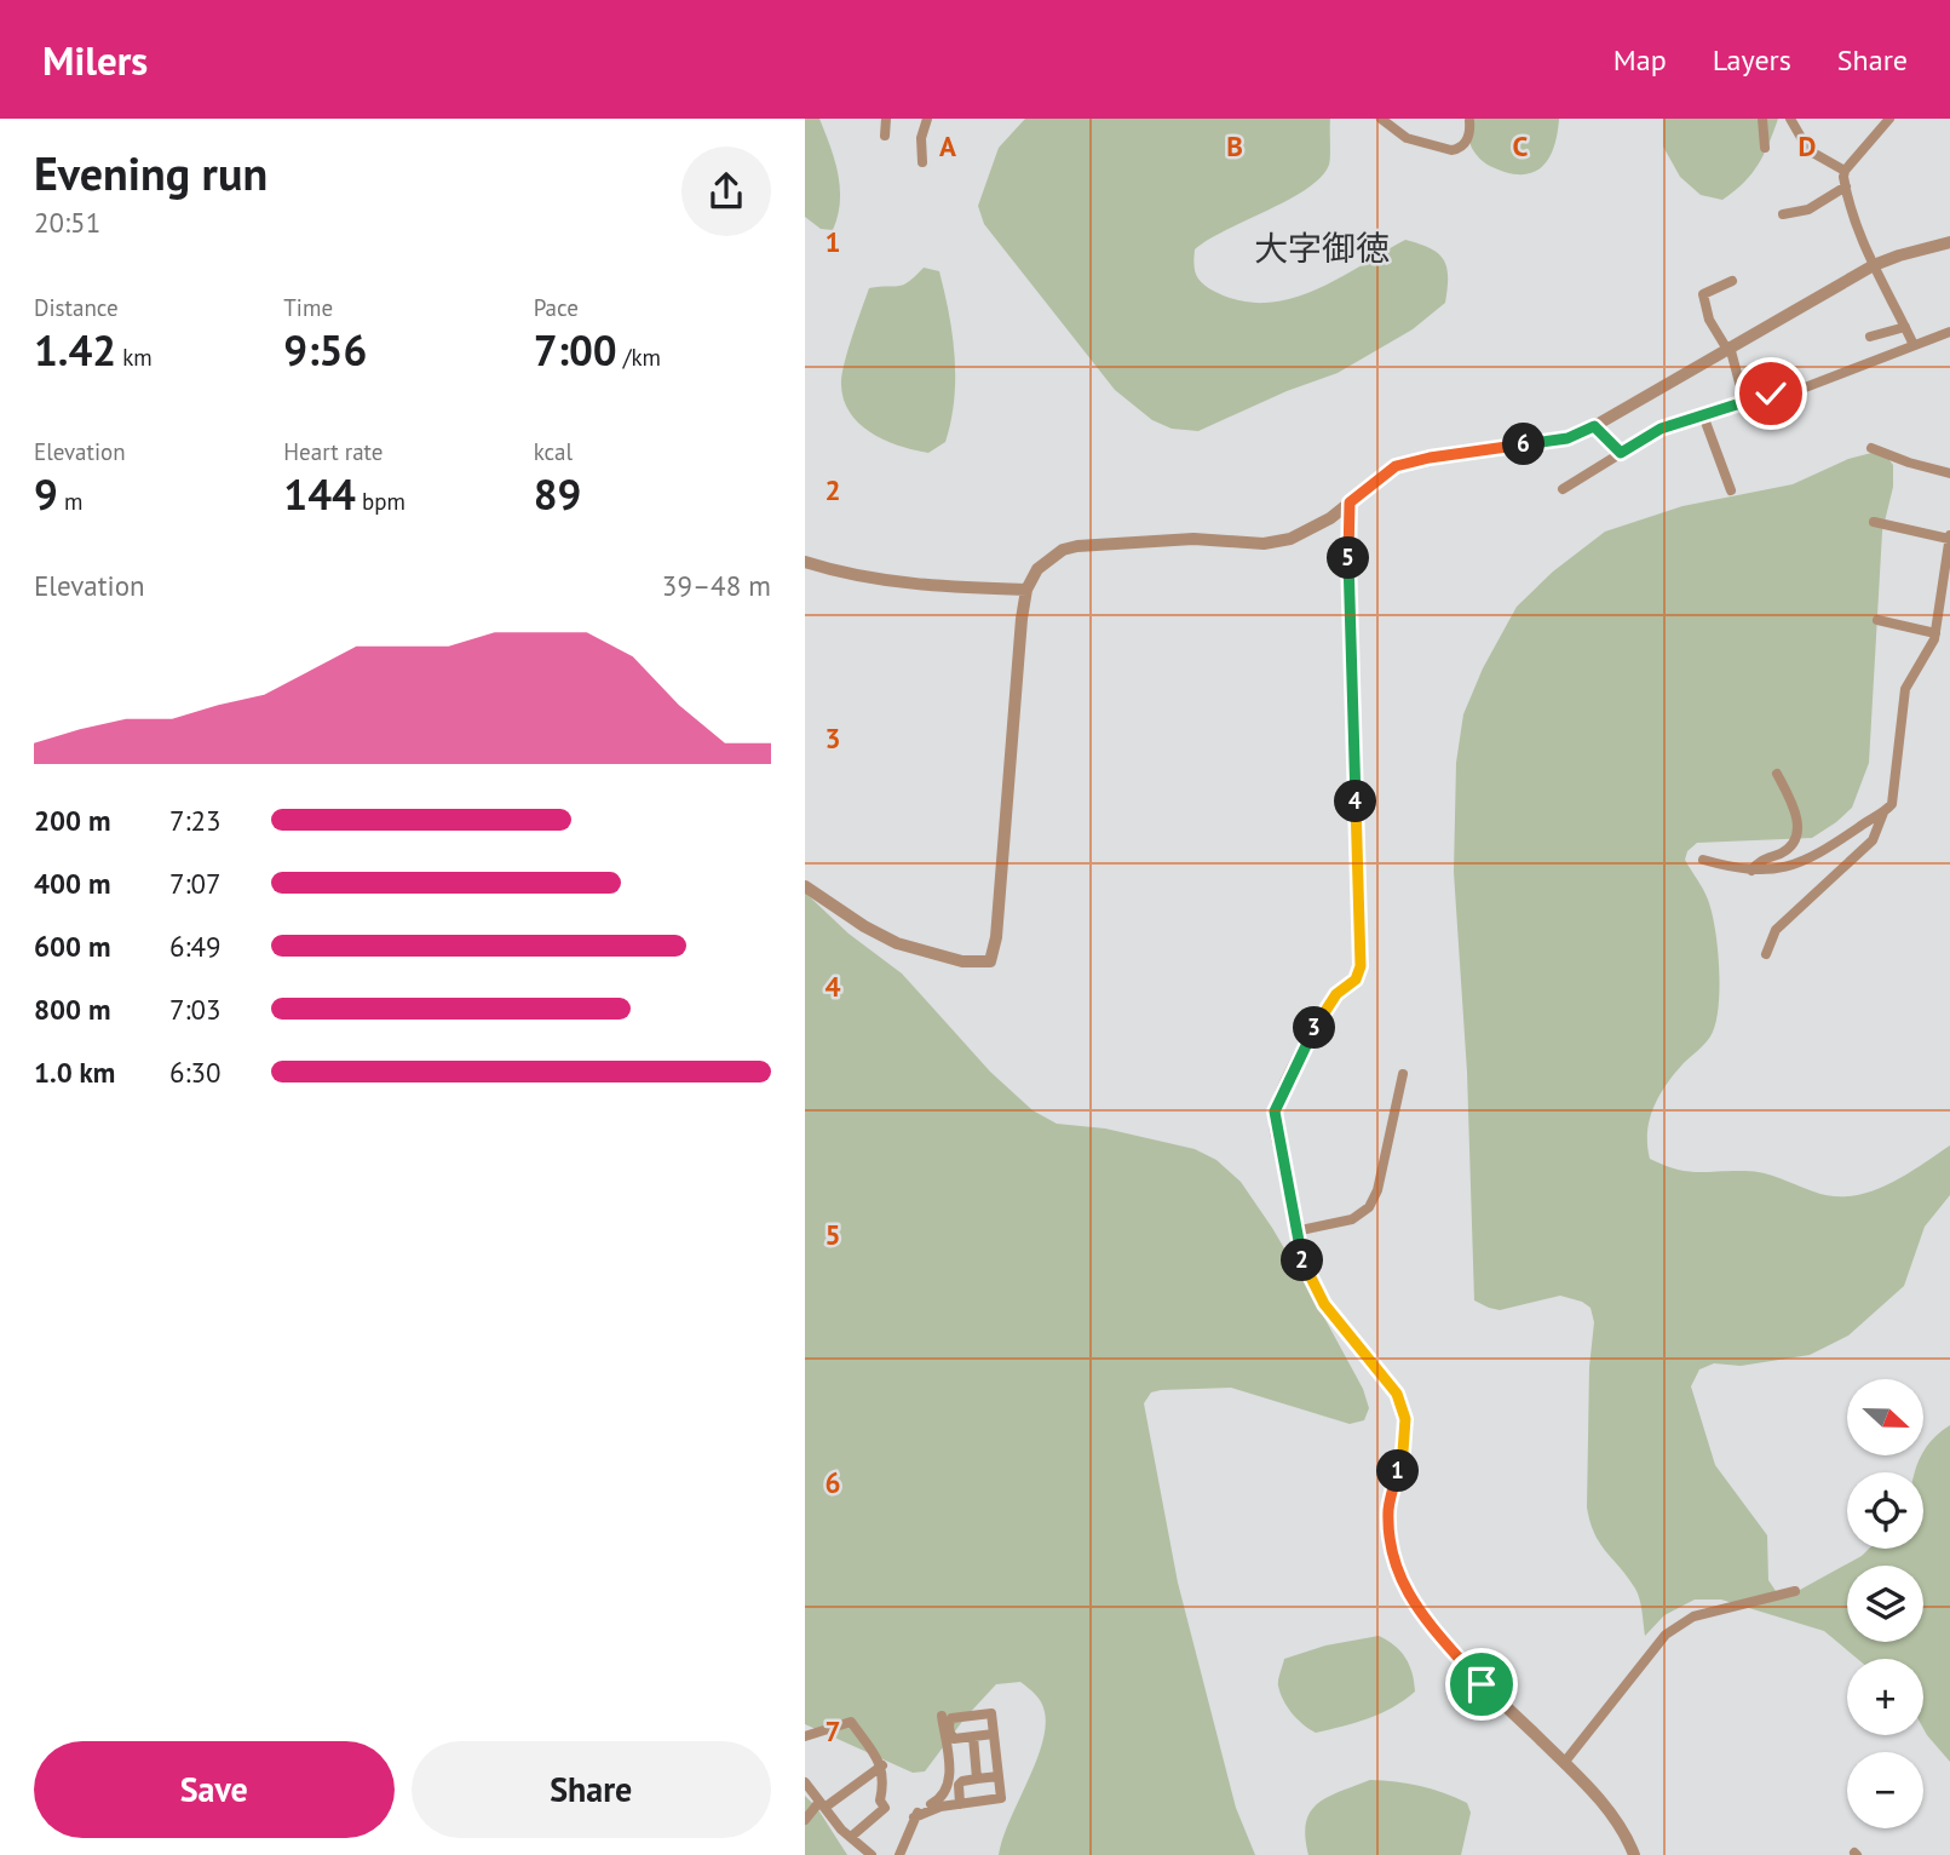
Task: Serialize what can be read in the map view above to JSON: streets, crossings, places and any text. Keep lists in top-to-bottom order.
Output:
{
  "districts": ["大字御徳"],
  "north": "right",
  "page": {
    "header": "Milers",
    "nav": ["Map", "Layers", "Share"],
    "heading": ["Evening run", "20:51"],
    "stats": [
      ["Distance", "1.42 km"],
      ["Time", "9:56"],
      ["Pace", "7:00 /km"],
      ["Elevation", "9 m"],
      ["Heart rate", "144 bpm"],
      ["kcal", "89"]
    ],
    "pins": [
      "6",
      "5",
      "4",
      "3",
      "2",
      "1"
    ],
    "chart": ["Elevation", "39–48 m"],
    "list": [
      {
        "name": "200 m",
        "note": "7:23"
      },
      {
        "name": "400 m",
        "note": "7:07"
      },
      {
        "name": "600 m",
        "note": "6:49"
      },
      {
        "name": "800 m",
        "note": "7:03"
      },
      {
        "name": "1.0 km",
        "note": "6:30"
      }
    ],
    "map_buttons": ["+", "−"],
    "buttons": ["Save", "Share"]
  },
  "grid": {
    "columns": [
      "A",
      "B",
      "C",
      "D"
    ],
    "rows": [
      "1",
      "2",
      "3",
      "4",
      "5",
      "6",
      "7"
    ]
  }
}
